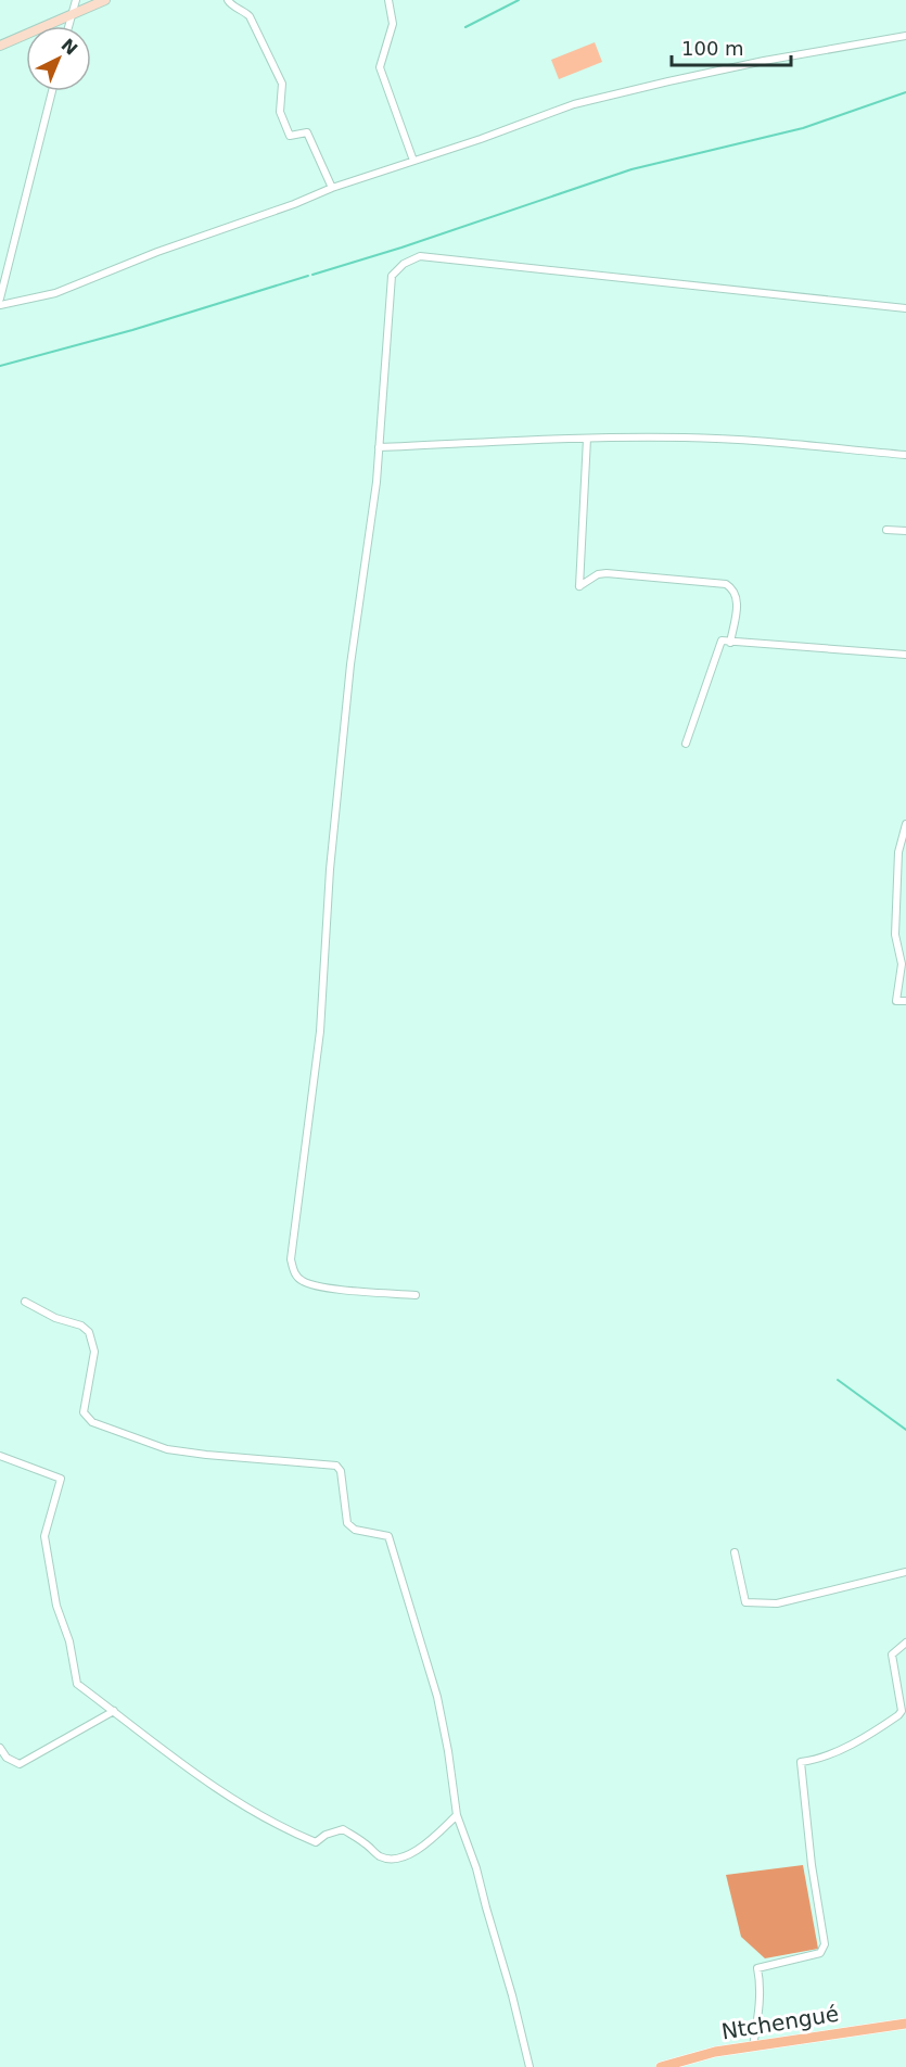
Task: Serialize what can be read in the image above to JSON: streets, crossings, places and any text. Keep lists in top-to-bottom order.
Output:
{
  "streets": {
    "main road": ["Ntchengué"]
  },
  "scale_bar": "100 m",
  "north": "top right"
}
